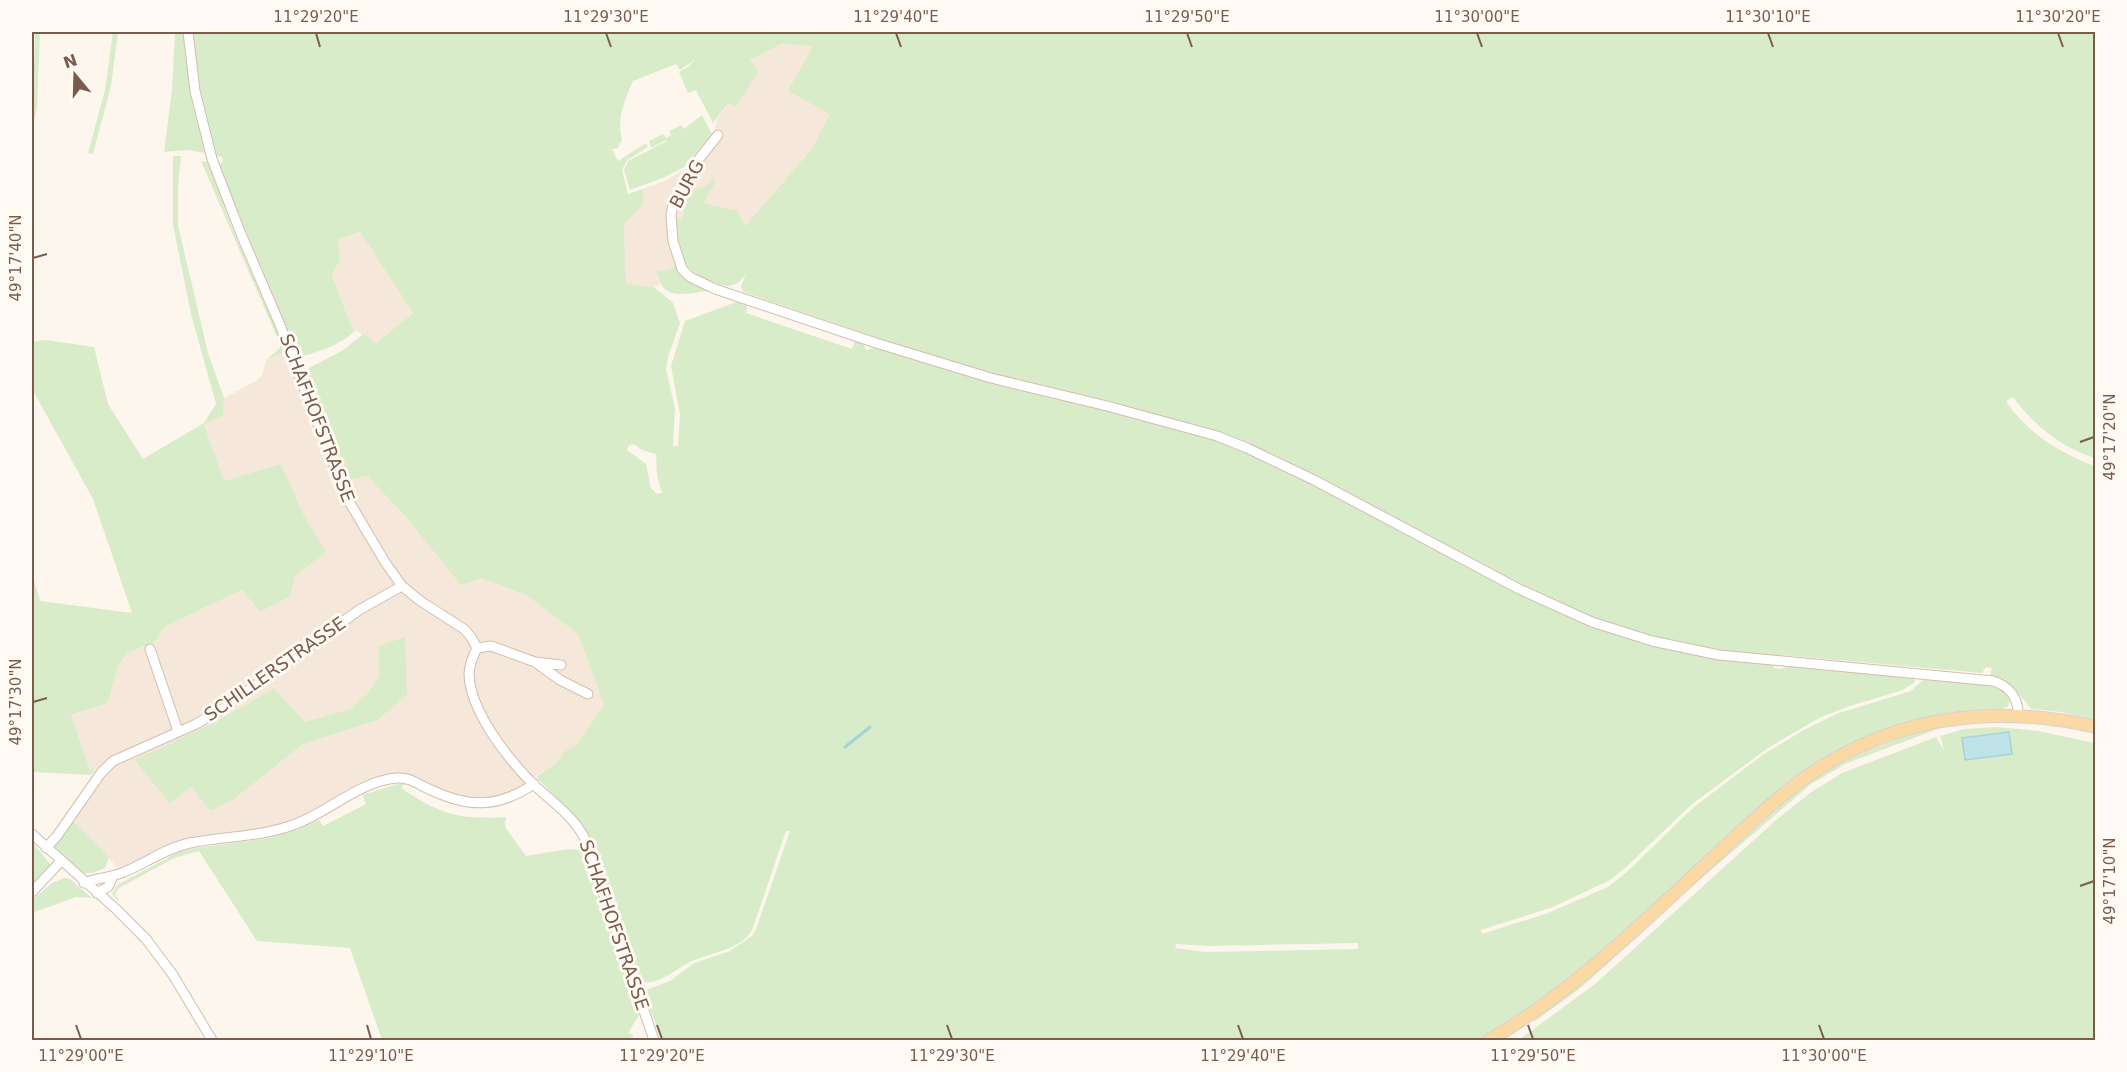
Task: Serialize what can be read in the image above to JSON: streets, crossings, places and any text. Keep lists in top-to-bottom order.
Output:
{
  "streets": {
    "street": ["BURG", "SCHAFHOFSTRASSE", "SCHILLERSTRASSE"]
  },
  "crossings": [
    ["SCHAFHOFSTRASSE", "SCHILLERSTRASSE"]
  ],
  "north": "top",
  "coordinates": [
    "11°29'20\"E",
    "11°29'30\"E",
    "11°29'40\"E",
    "11°29'50\"E",
    "11°30'00\"E",
    "11°30'10\"E",
    "11°30'20\"E",
    "49°17'40\"N",
    "49°17'20\"N",
    "49°17'30\"N",
    "49°17'10\"N",
    "11°29'00\"E",
    "11°29'10\"E"
  ]
}
